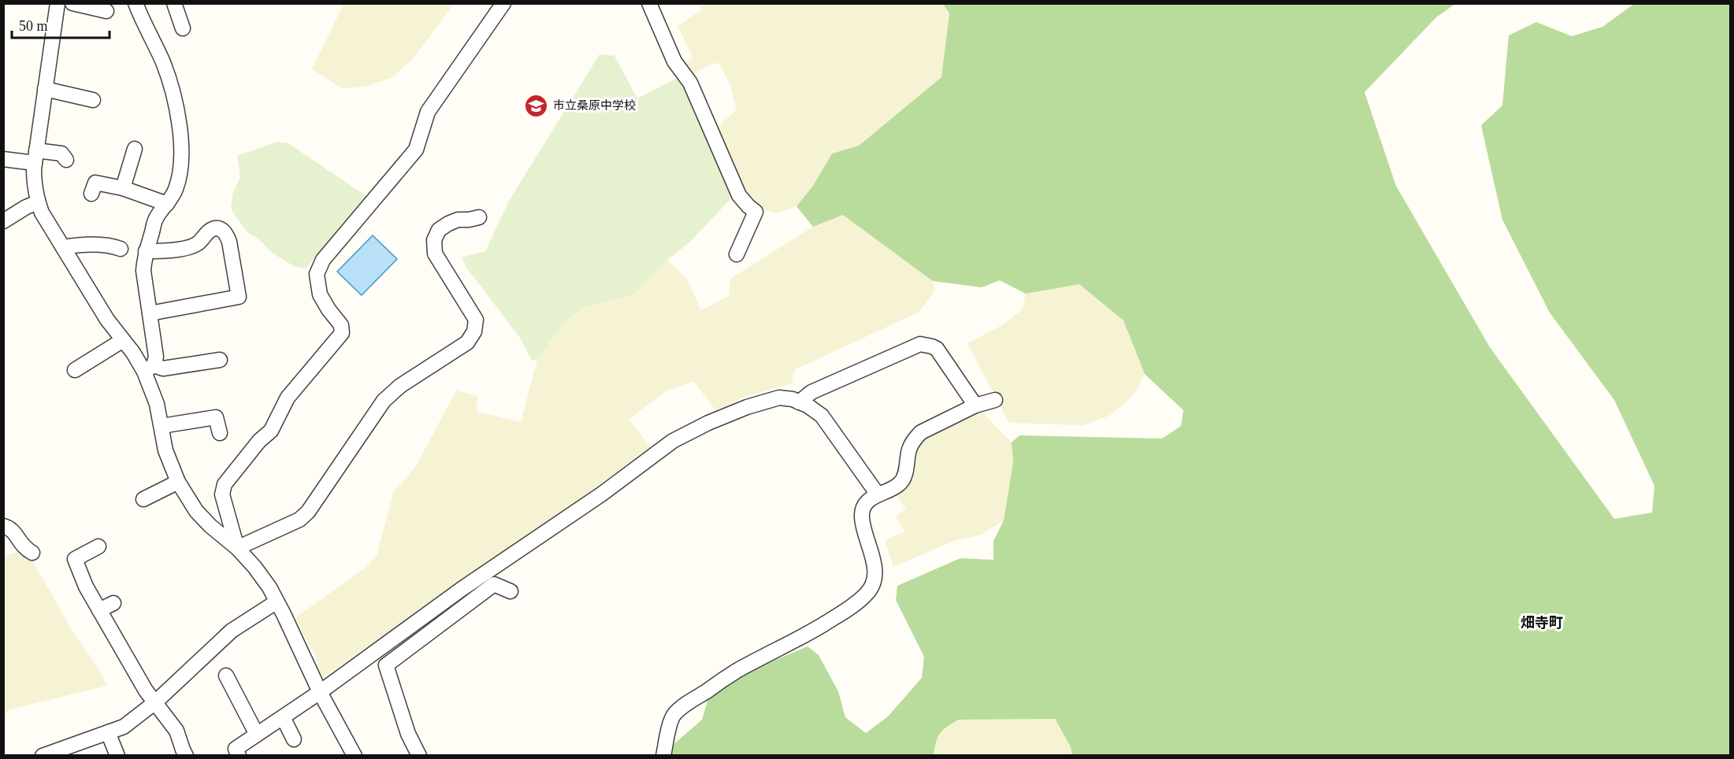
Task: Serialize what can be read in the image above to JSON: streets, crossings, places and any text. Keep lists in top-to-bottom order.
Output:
{
  "districts": ["畑寺町"],
  "places": {
    "school or university": ["市立桑原中学校"]
  },
  "scale_bar": "50 m"
}
